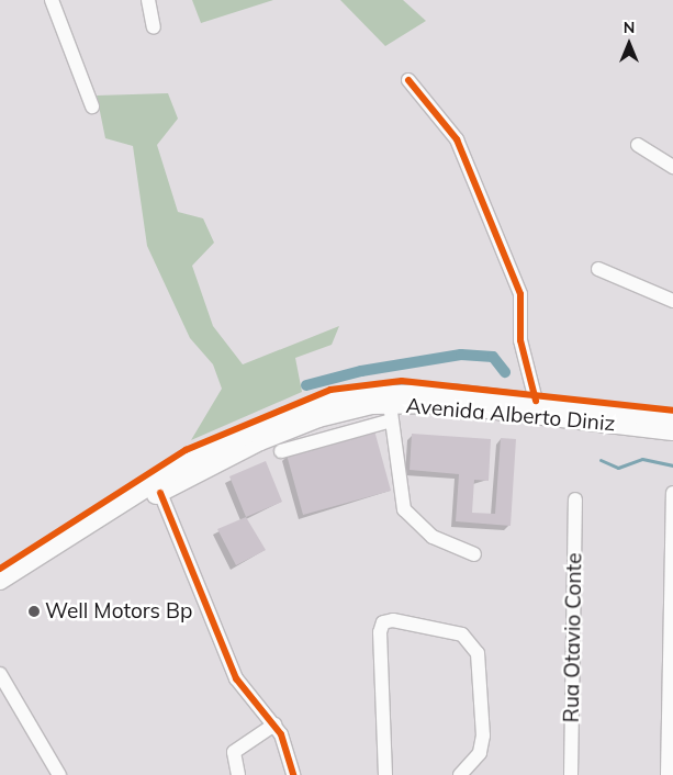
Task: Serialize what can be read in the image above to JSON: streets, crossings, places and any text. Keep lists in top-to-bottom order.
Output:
{
  "streets": {
    "main road": ["Avenida Alberto Diniz"],
    "street": ["Rua Otavio Conte"]
  },
  "places": ["Well Motors Bp"],
  "north": "top"
}
